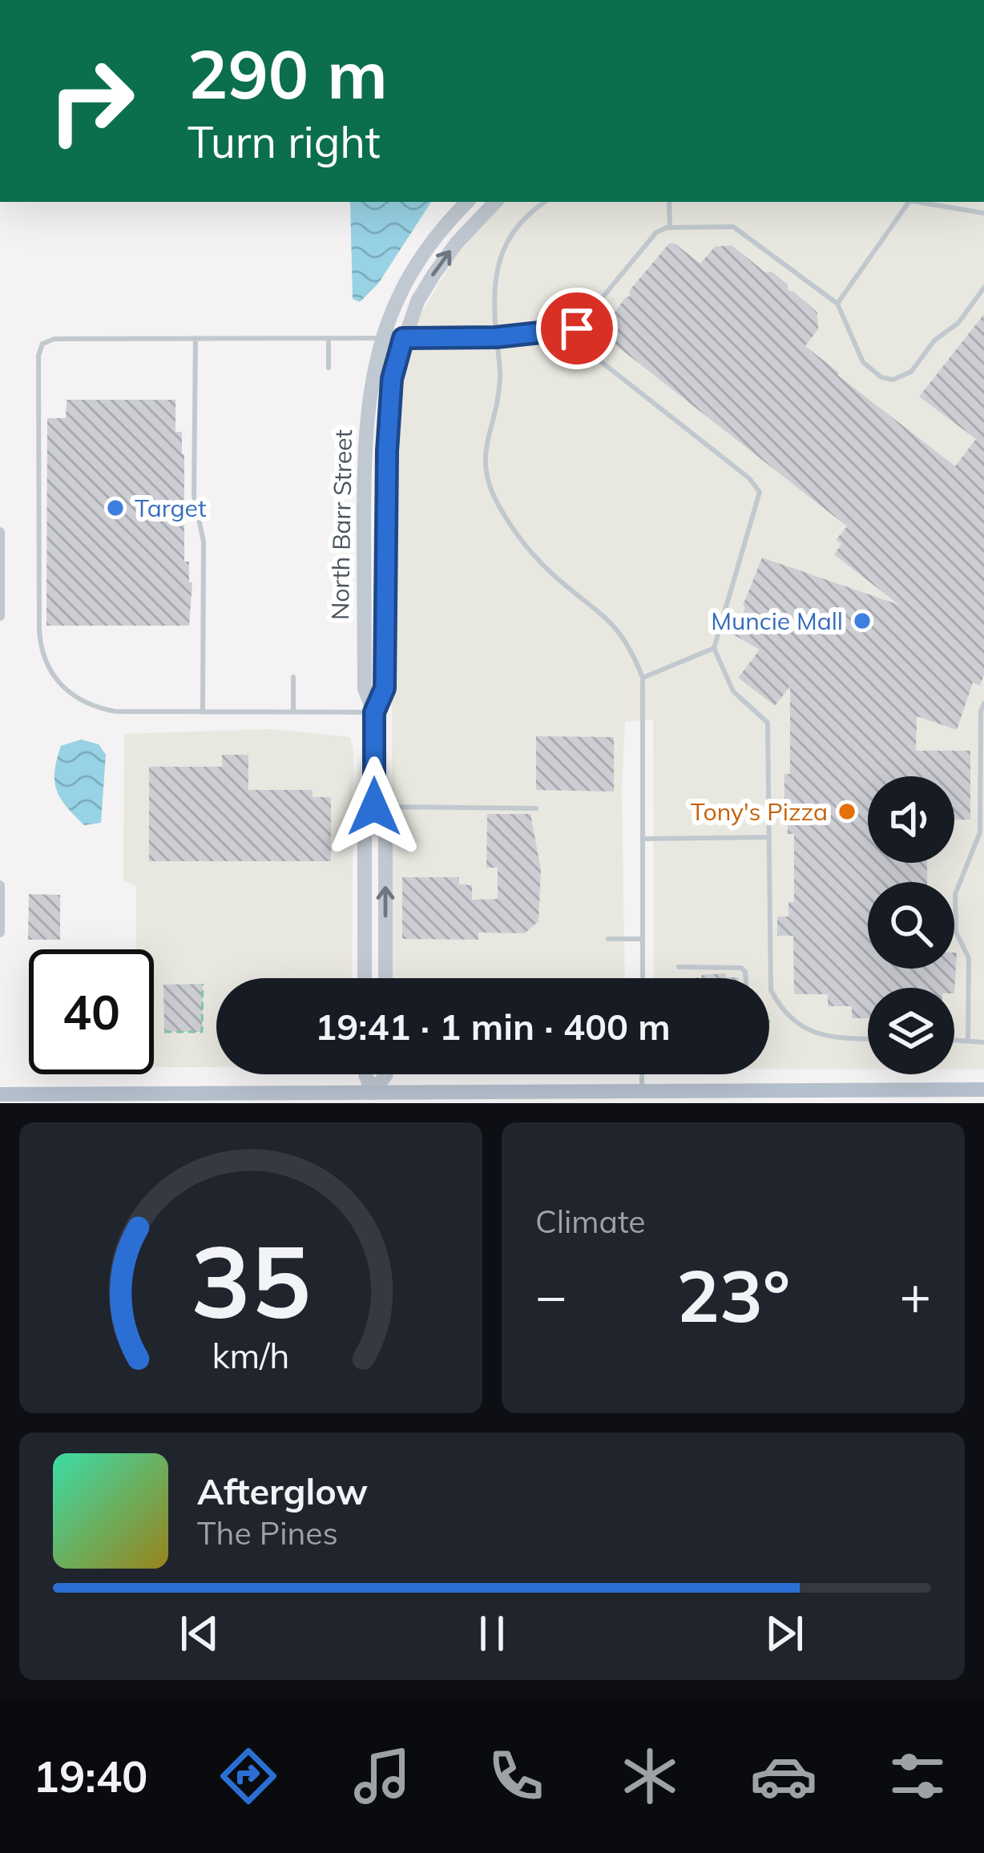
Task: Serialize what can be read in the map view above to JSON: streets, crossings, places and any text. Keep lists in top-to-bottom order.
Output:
{
  "streets": {
    "street": ["North Barr Street"]
  },
  "places": ["Target", "Muncie Mall", "Tony's Pizza"],
  "page": {
    "turn": ["290 m", "Turn right"],
    "limit": "40",
    "trip": "19:41 · 1 min · 400 m",
    "tile": "Climate",
    "heat": ["−", "23°", "+"],
    "song": ["Afterglow", "The Pines"],
    "tabs": "19:40",
    "gauge": ["35", "km/h"]
  }
}
